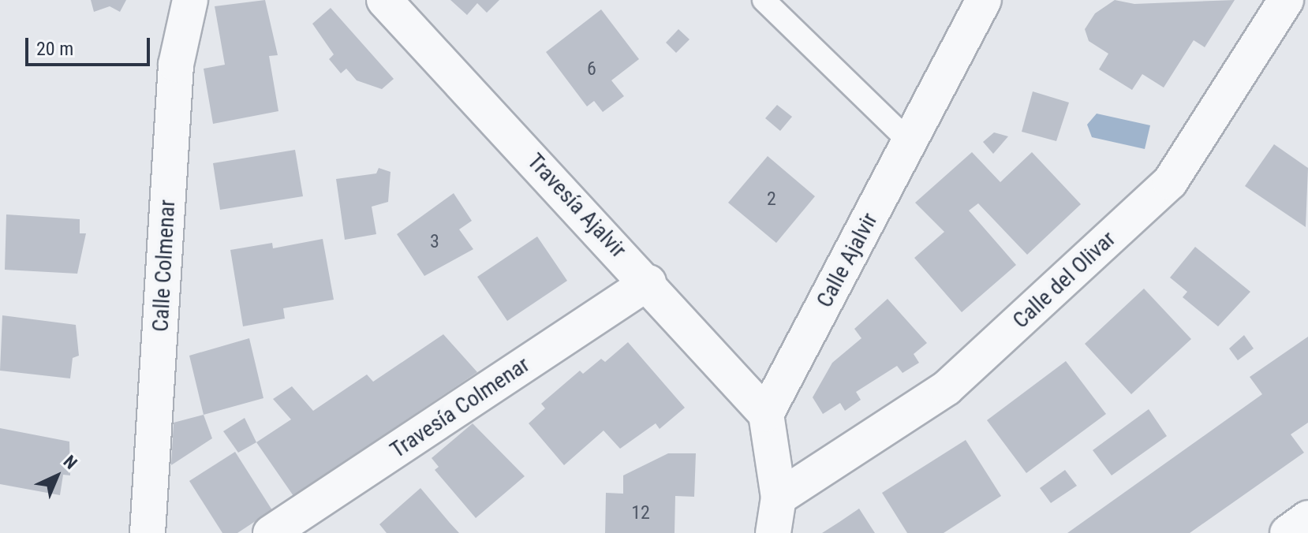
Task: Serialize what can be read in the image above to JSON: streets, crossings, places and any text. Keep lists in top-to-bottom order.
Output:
{
  "streets": {
    "street": [
      "Travesía Ajalvir",
      "Calle Ajalvir",
      "Calle Colmenar",
      "Calle del Olivar",
      "Travesía Colmenar"
    ]
  },
  "crossings": [
    ["Travesía Ajalvir", "Calle Ajalvir"],
    ["Travesía Ajalvir", "Travesía Colmenar"]
  ],
  "house_numbers": [
    "6",
    "2",
    "3",
    "12"
  ],
  "scale_bar": "20 m",
  "north": "top right"
}
